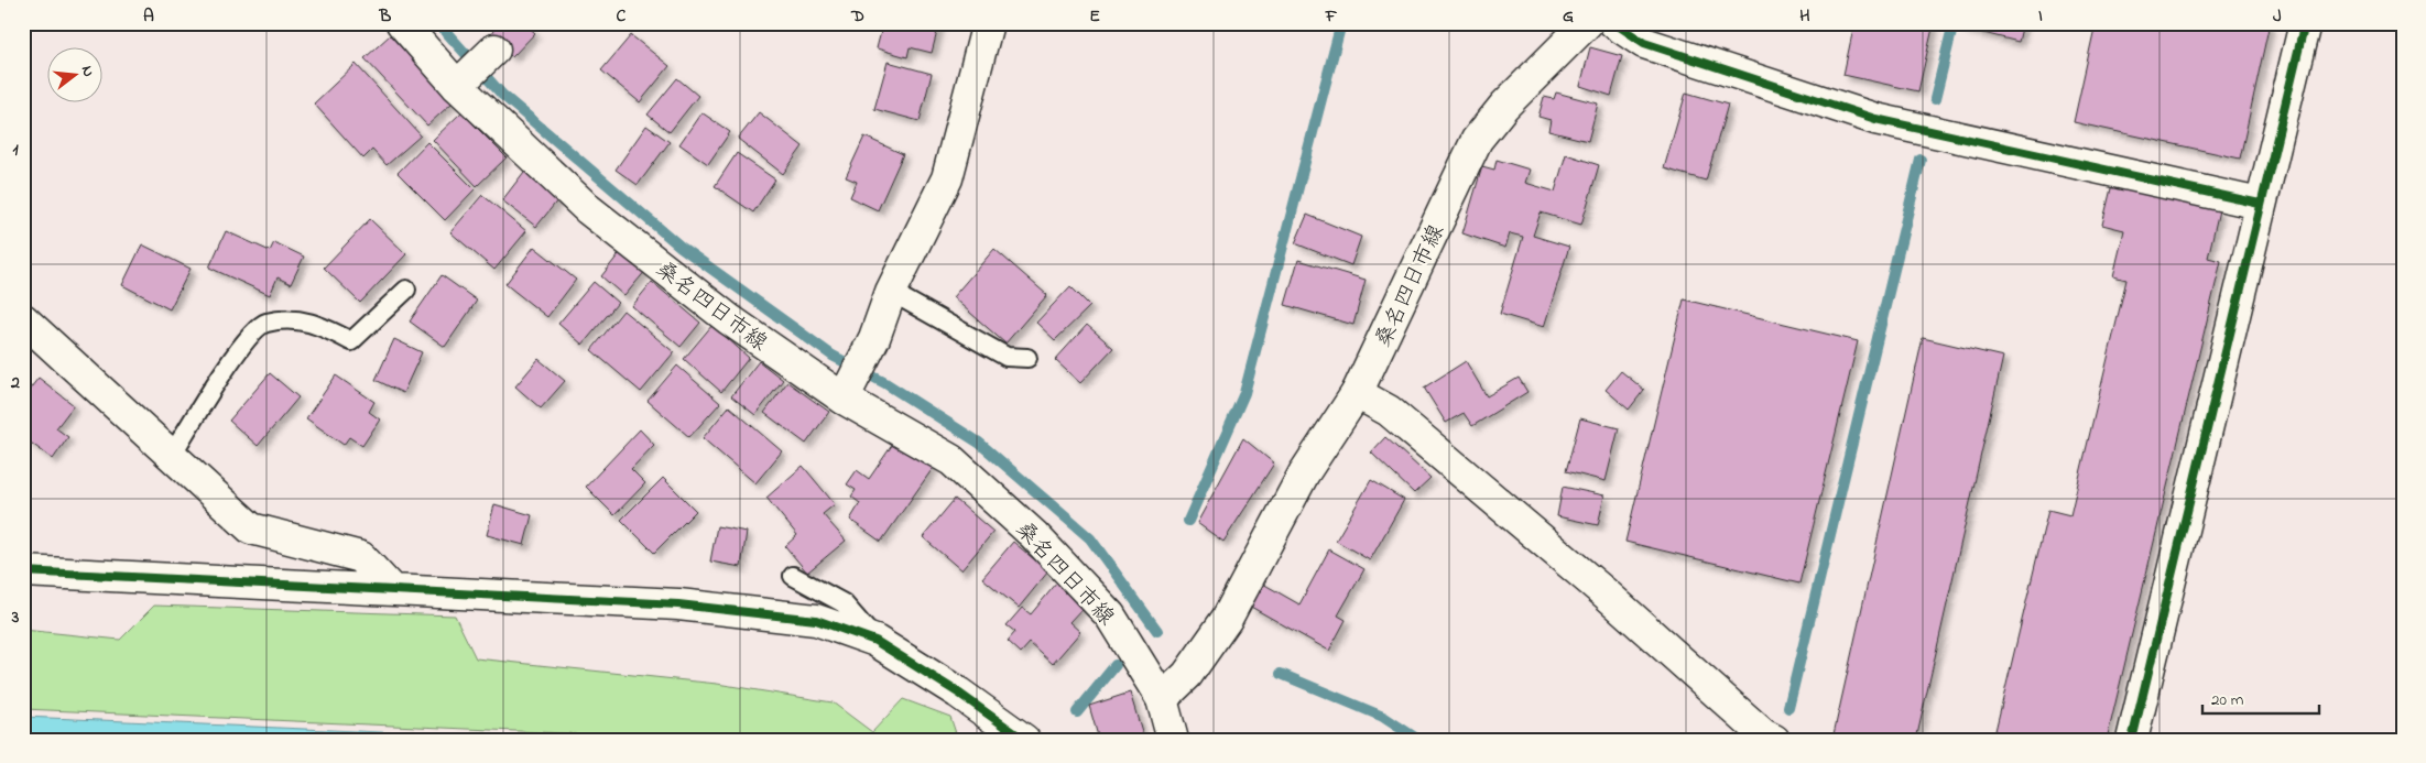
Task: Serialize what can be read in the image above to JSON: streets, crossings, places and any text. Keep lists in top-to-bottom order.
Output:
{
  "streets": {
    "street": ["桑名四日市線"]
  },
  "scale_bar": "20 m",
  "north": "right",
  "grid": {
    "columns": [
      "A",
      "B",
      "C",
      "D",
      "E",
      "F",
      "G",
      "H",
      "I",
      "J"
    ],
    "rows": ["1", "2", "3"]
  }
}
